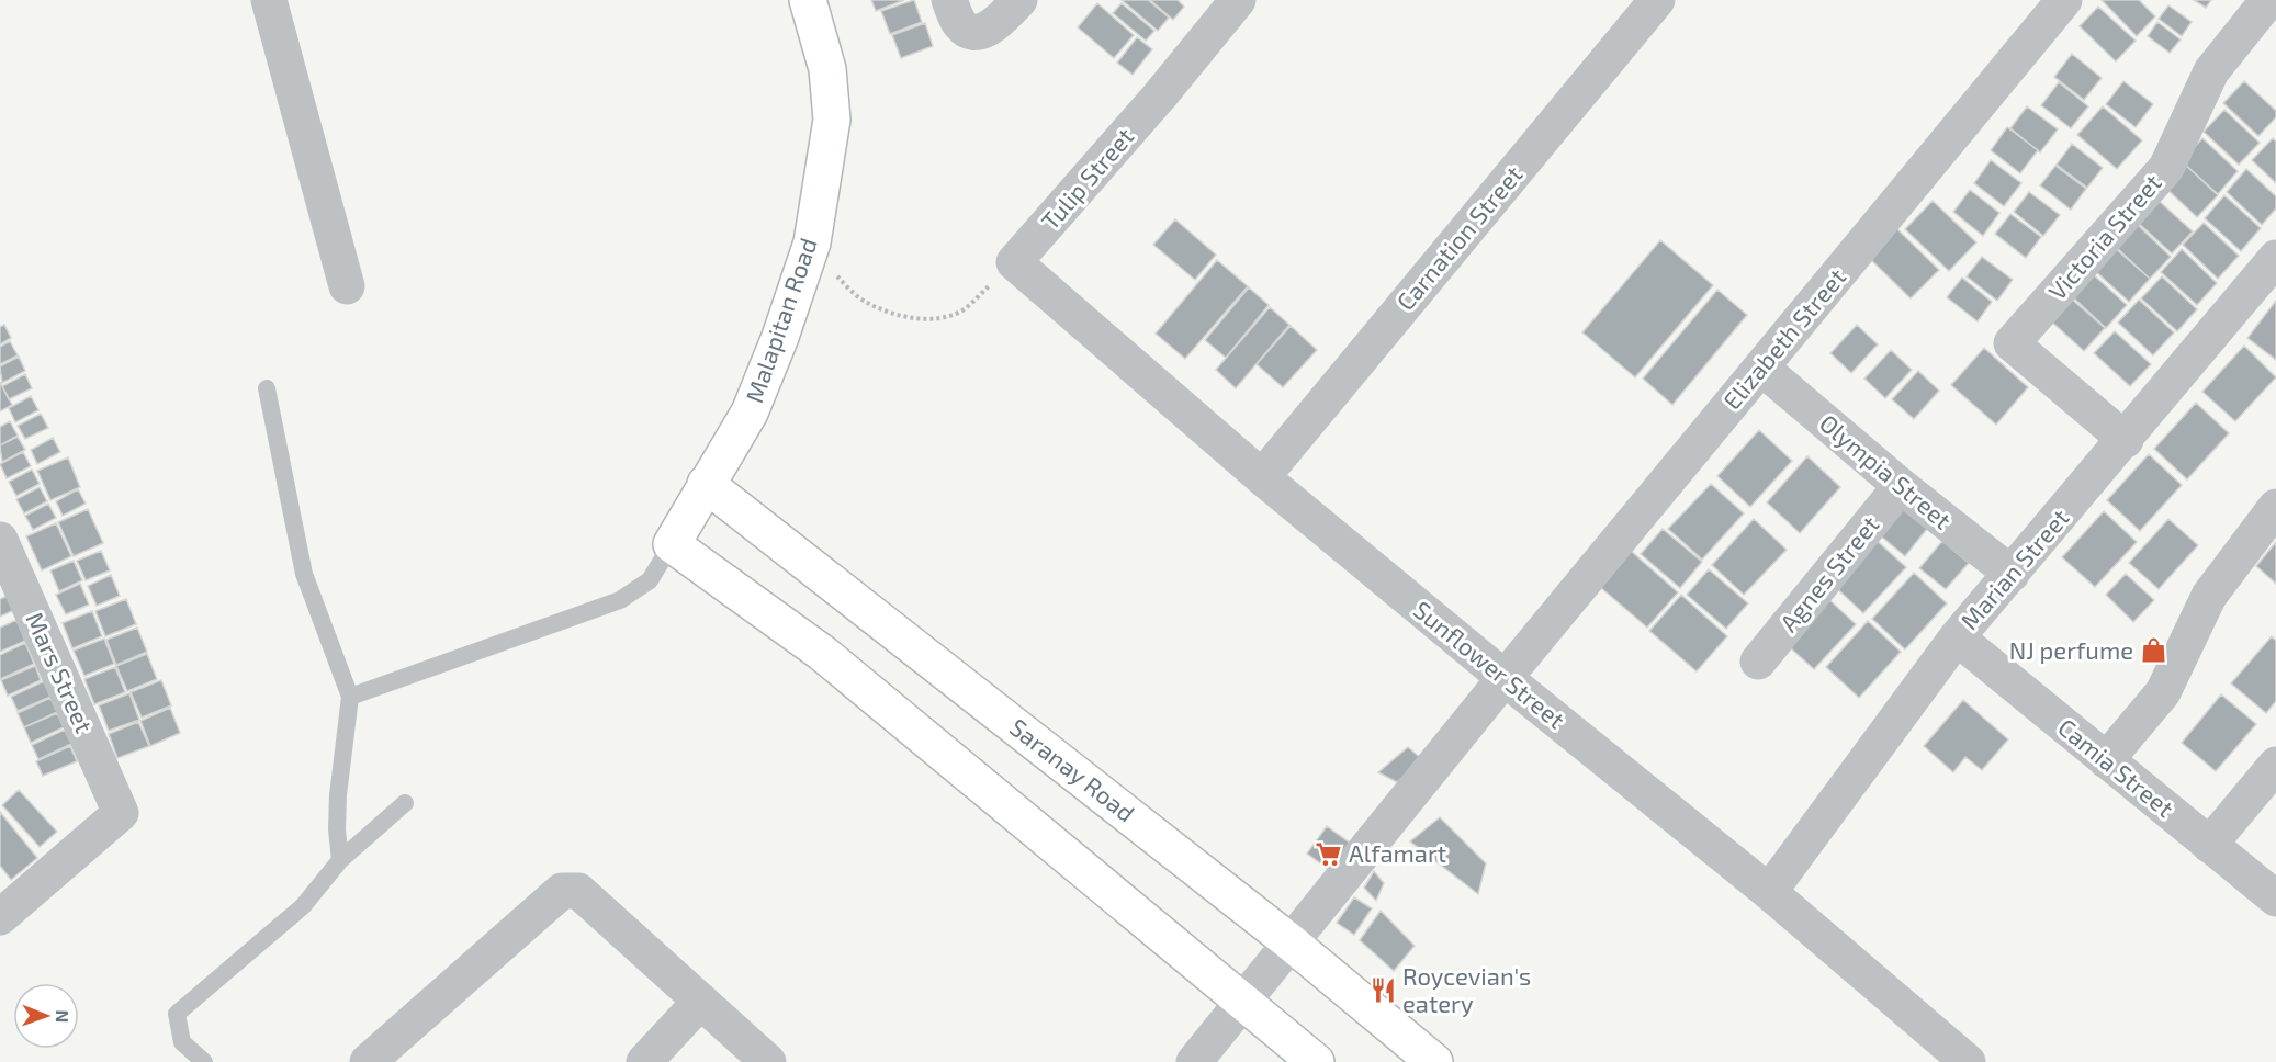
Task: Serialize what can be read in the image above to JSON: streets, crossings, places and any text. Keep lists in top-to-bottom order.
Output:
{
  "streets": {
    "street": [
      "Tulip Street",
      "Victoria Street",
      "Carnation Street",
      "Malapitan Road",
      "Elizabeth Street",
      "Olympia Street",
      "Marian Street",
      "Agnes Street",
      "Sunflower Street",
      "Mars Street",
      "Camia Street",
      "Saranay Road"
    ]
  },
  "crossings": [
    ["Tulip Street", "Sunflower Street"],
    ["Victoria Street", "Marian Street"],
    ["Carnation Street", "Sunflower Street"],
    ["Malapitan Road", "Saranay Road"],
    ["Elizabeth Street", "Olympia Street"],
    ["Elizabeth Street", "Sunflower Street"],
    ["Elizabeth Street", "Saranay Road"],
    ["Olympia Street", "Marian Street"],
    ["Olympia Street", "Agnes Street"],
    ["Marian Street", "Sunflower Street"],
    ["Marian Street", "Camia Street"]
  ],
  "places": {
    "shop": ["NJ perfume"],
    "supermarket": ["Alfamart"],
    "restaurant": ["Roycevian's eatery"]
  },
  "north": "right"
}
